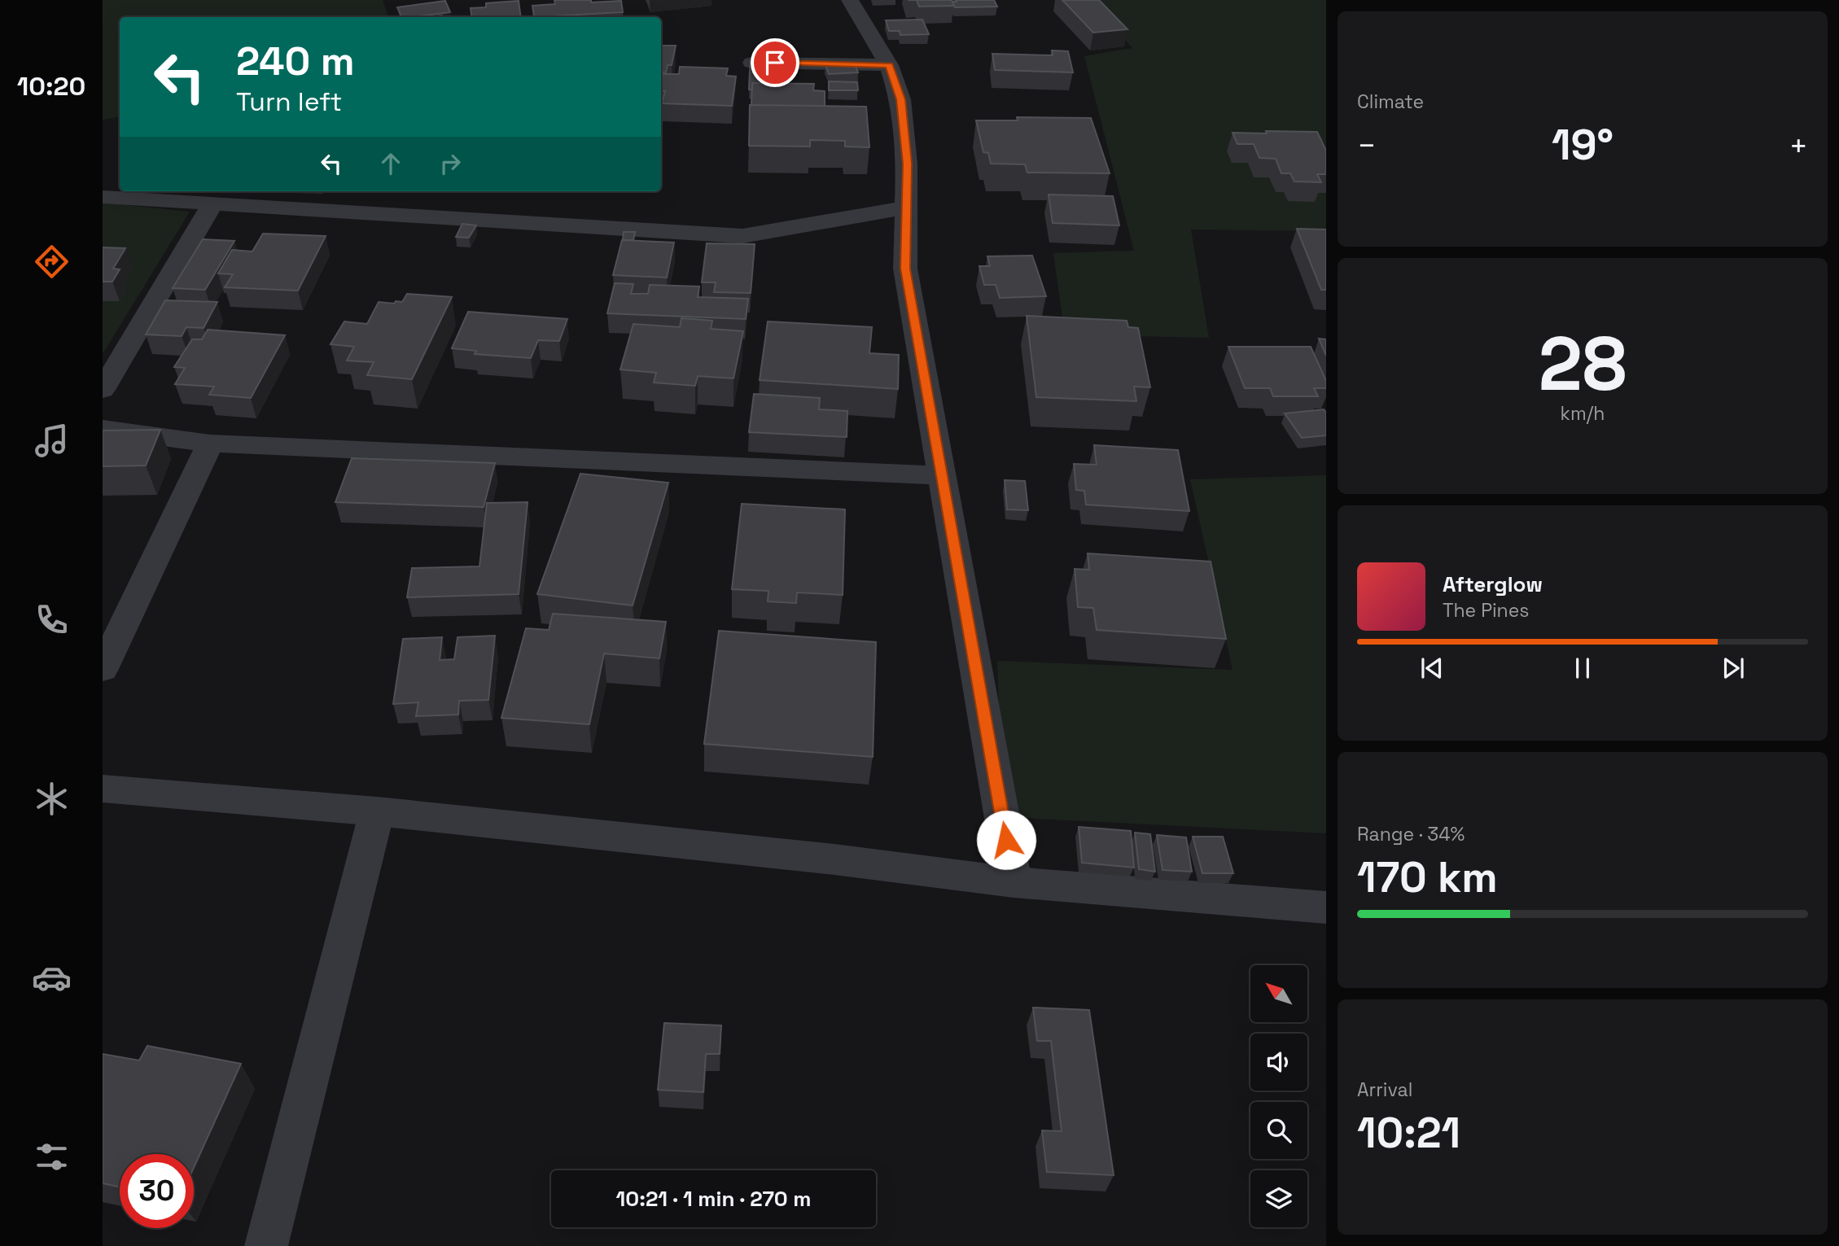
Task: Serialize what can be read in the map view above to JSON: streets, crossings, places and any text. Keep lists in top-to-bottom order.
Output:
{
  "north": "top left",
  "page": {
    "tabs": "10:20",
    "tile": [
      "Climate",
      ["28", "km/h"],
      ["Range · 34%", "170 km"],
      ["Arrival", "10:21"]
    ],
    "turn": ["240 m", "Turn left"],
    "heat": ["−", "19°", "+"],
    "song": ["Afterglow", "The Pines"],
    "limit": "30",
    "trip": "10:21 · 1 min · 270 m"
  }
}
